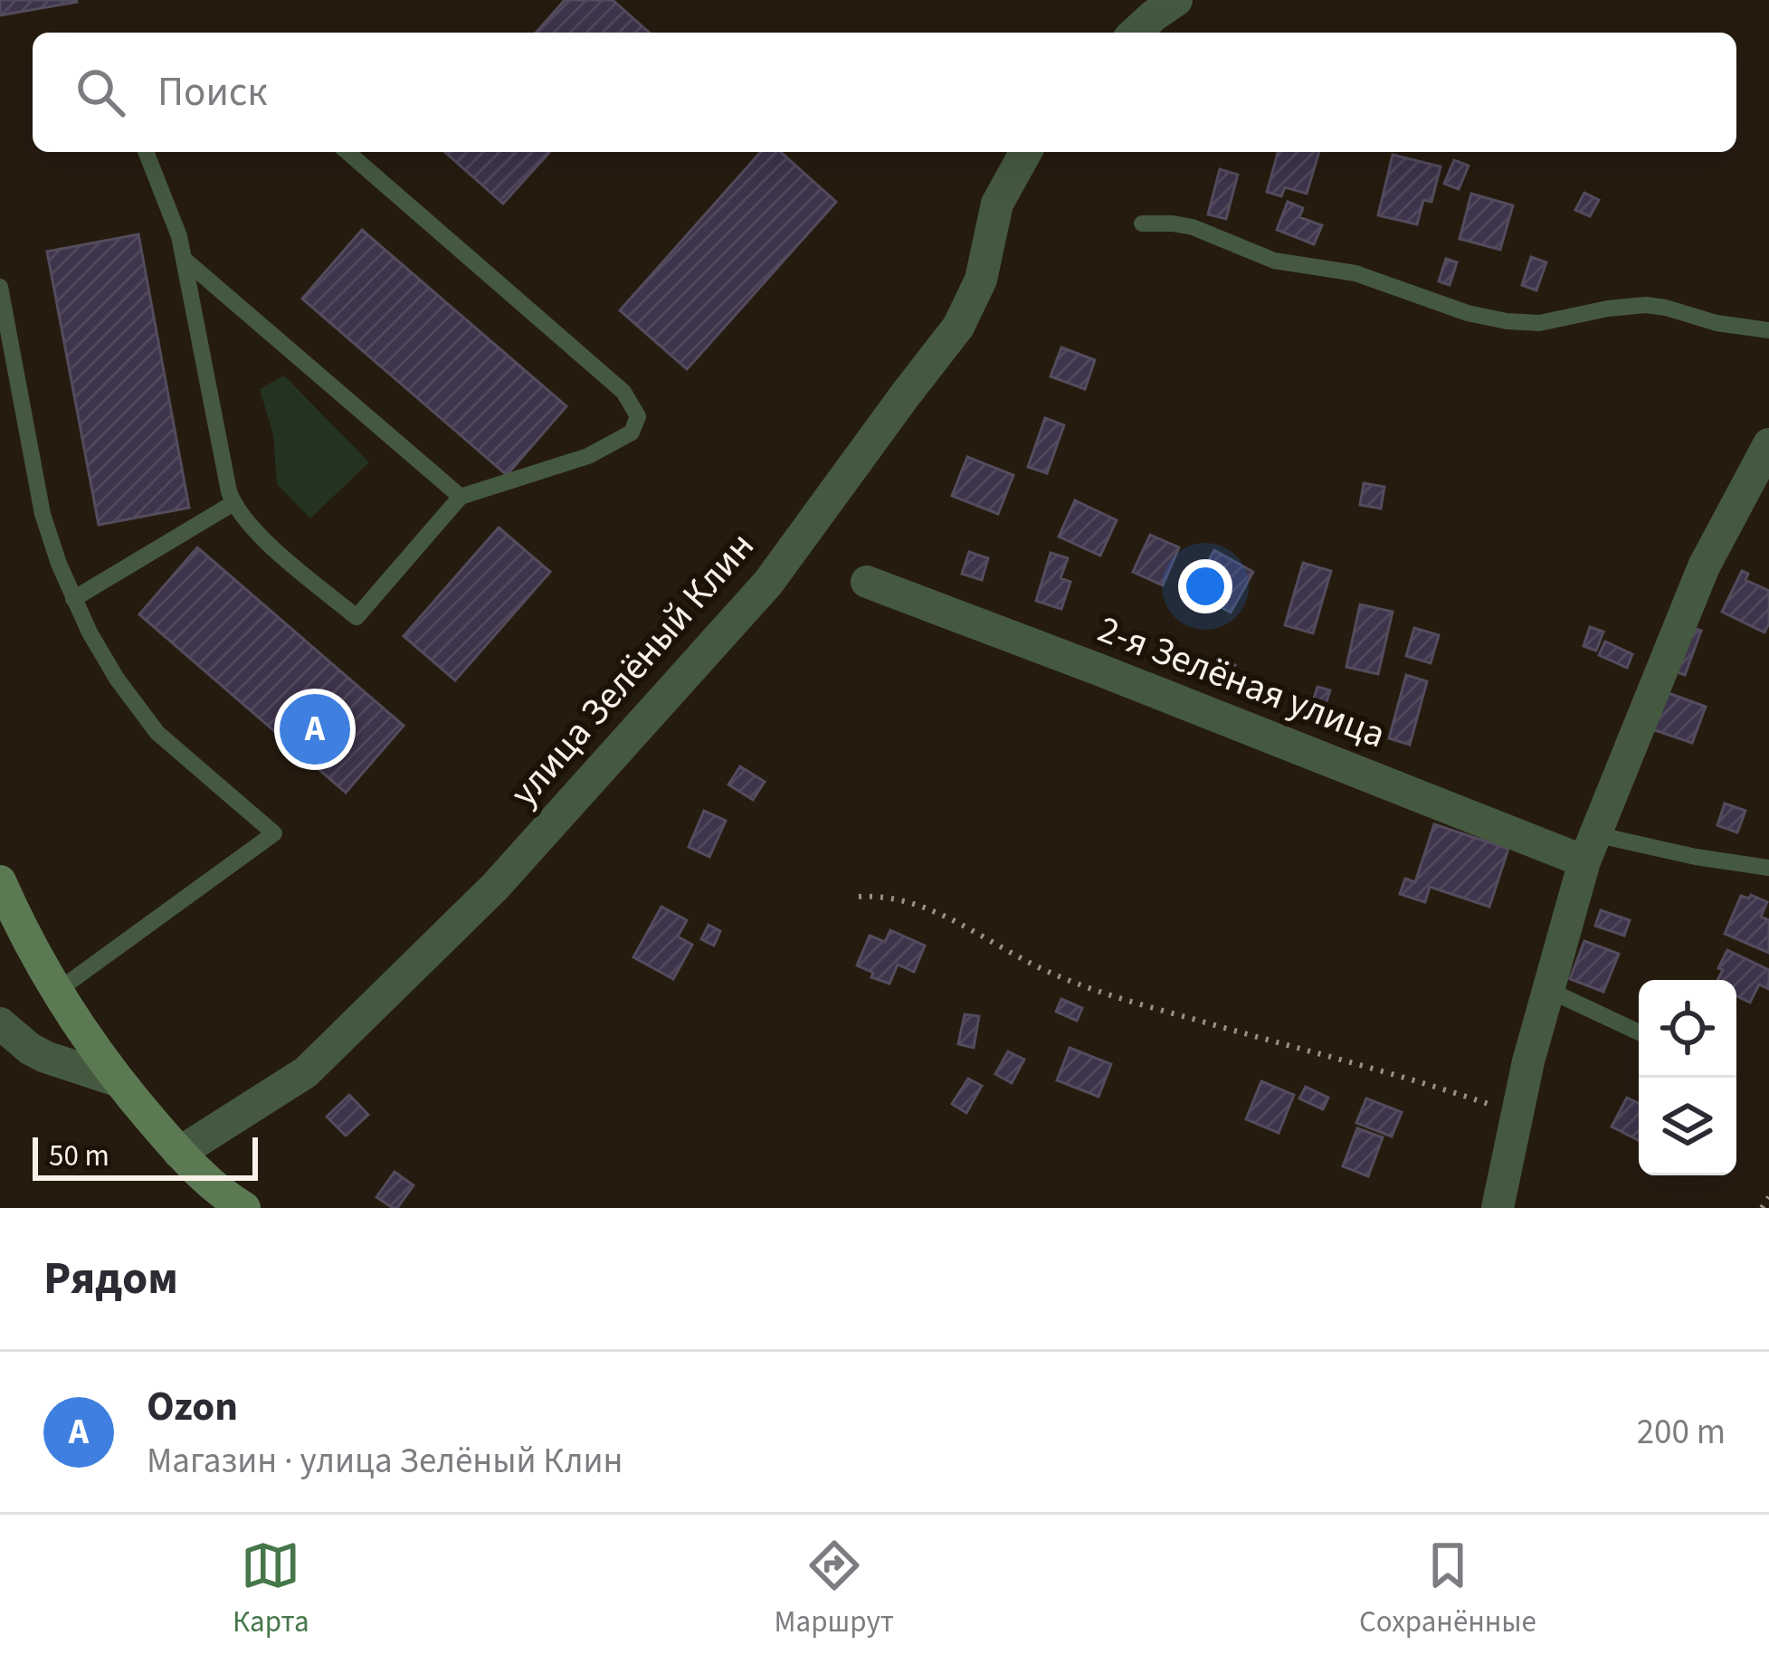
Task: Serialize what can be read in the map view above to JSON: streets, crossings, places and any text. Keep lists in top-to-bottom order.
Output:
{
  "streets": {
    "street": ["улица Зелёный Клин", "2-я Зелёная улица"]
  },
  "scale_bar": "50 m",
  "page": {
    "search": "Поиск",
    "pins": "A",
    "scale": "50 m",
    "heading": "Рядом",
    "list": [
      {
        "mark": "A",
        "name": "Ozon",
        "note": "Магазин · улица Зелёный Клин",
        "value": "200 m"
      }
    ],
    "nav": ["Карта", "Маршрут", "Сохранённые"]
  }
}
